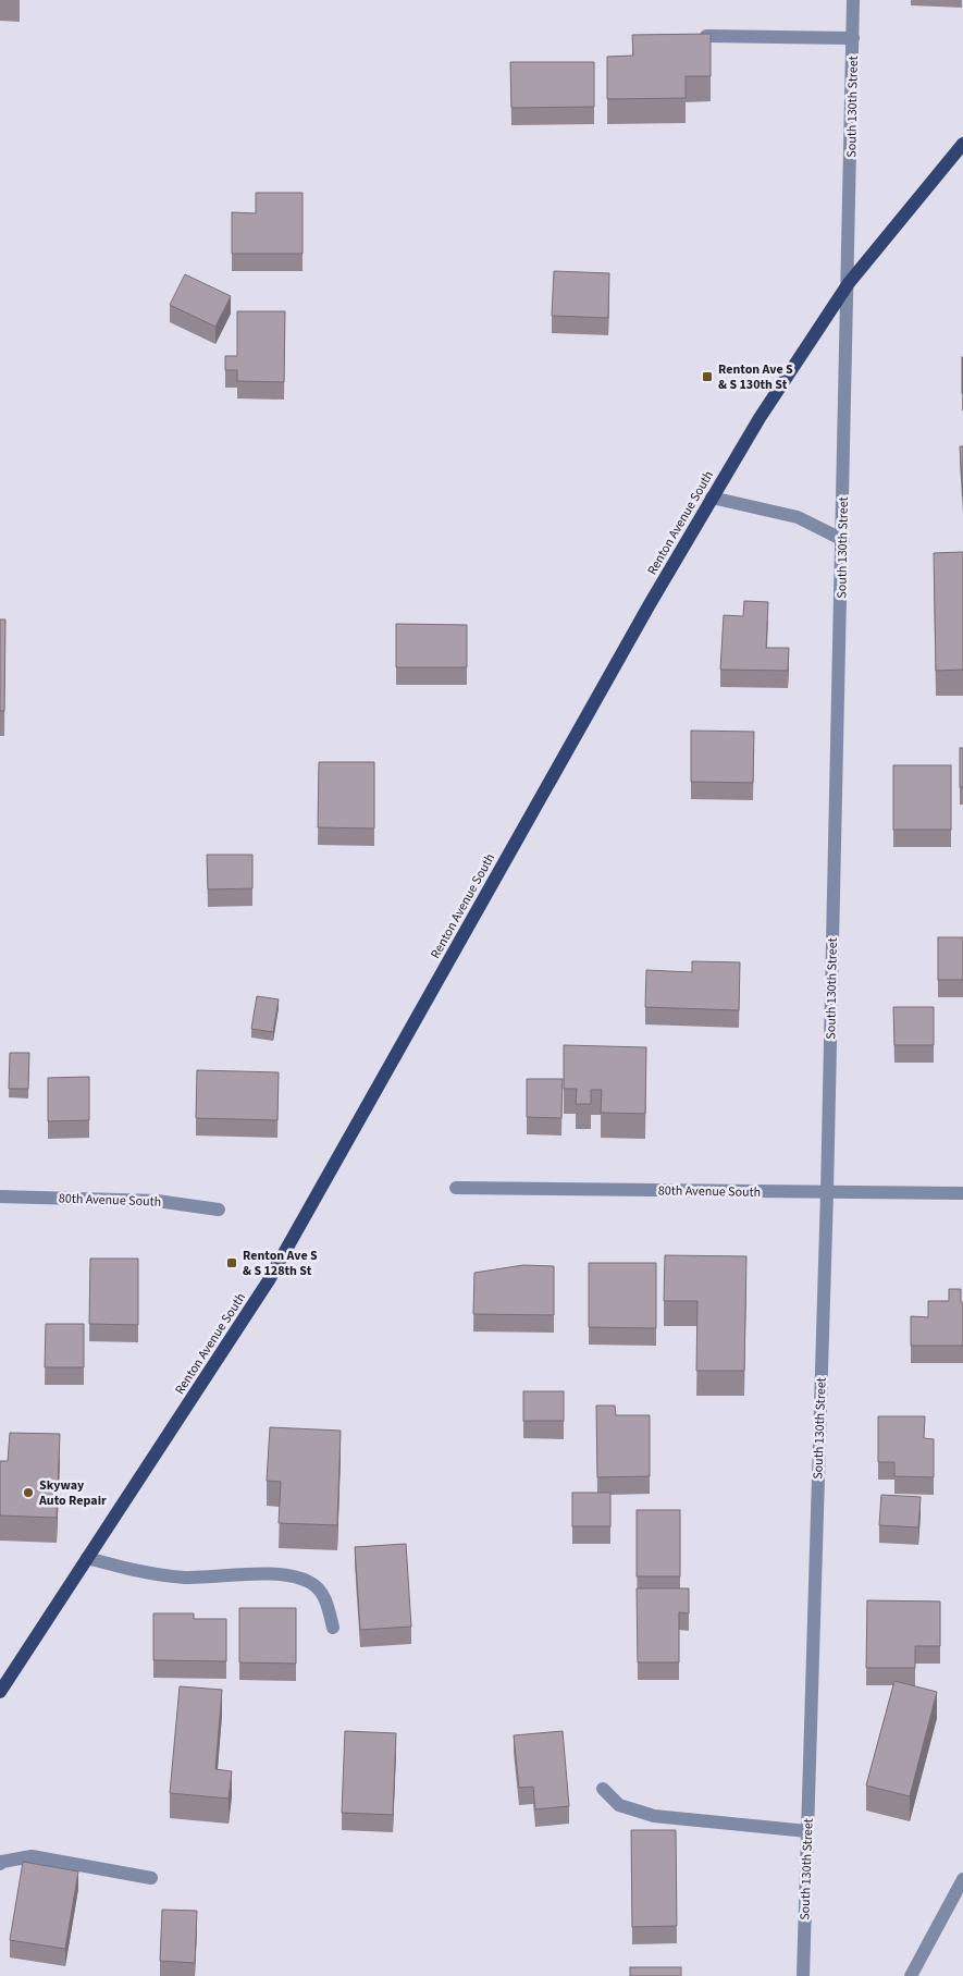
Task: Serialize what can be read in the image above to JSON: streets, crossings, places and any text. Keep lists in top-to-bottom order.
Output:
{
  "streets": {
    "main road": ["Renton Avenue South"],
    "street": ["South 130th Street", "80th Avenue South"]
  },
  "crossings": [
    ["South 130th Street", "Renton Avenue South"],
    ["South 130th Street", "80th Avenue South"]
  ],
  "places": {
    "transit": ["Renton Ave S & S 130th St", "Renton Ave S & S 128th St"],
    "other": ["Skyway Auto Repair"]
  }
}
